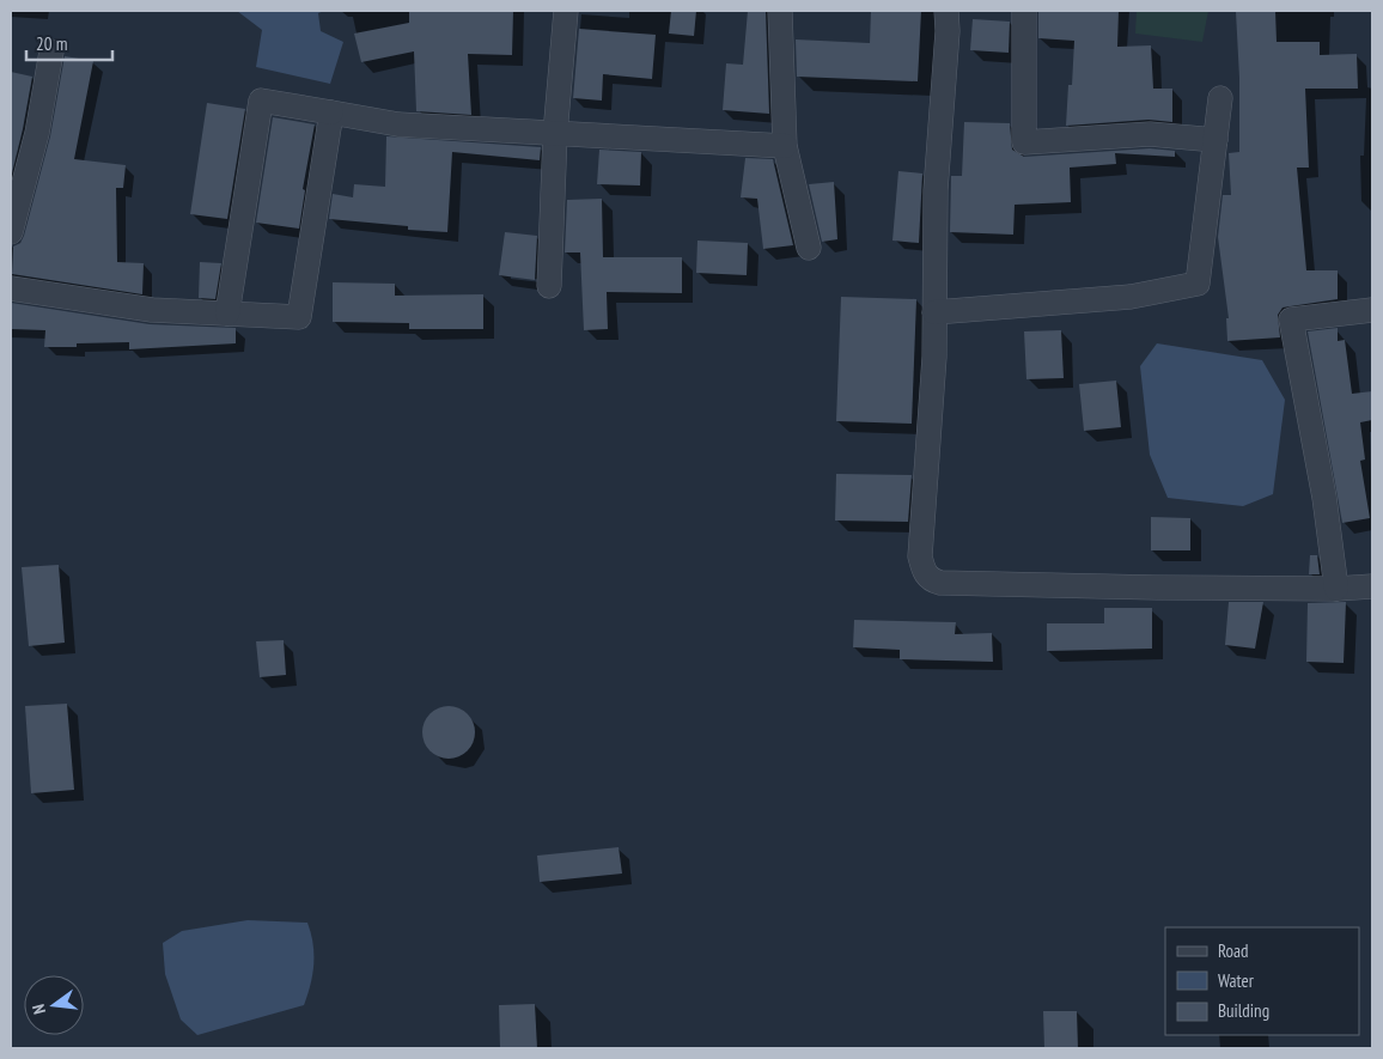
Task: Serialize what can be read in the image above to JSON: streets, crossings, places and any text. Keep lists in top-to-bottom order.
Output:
{
  "legend": ["Road", "Water", "Building"],
  "scale_bar": "20 m",
  "north": "left"
}
